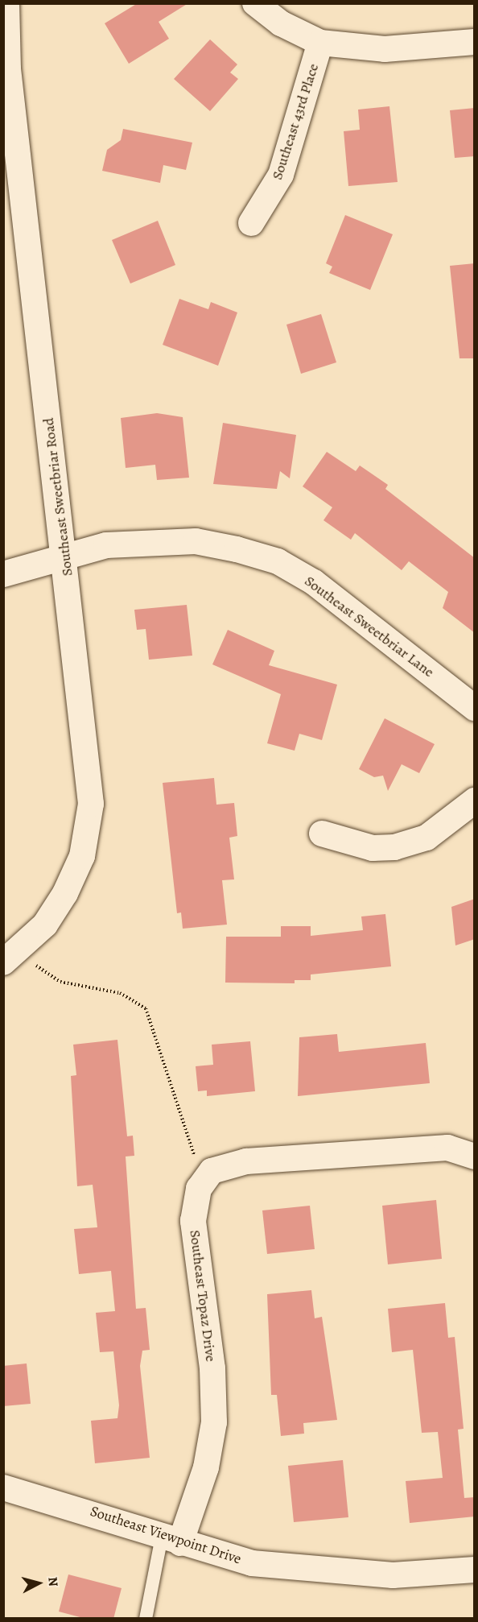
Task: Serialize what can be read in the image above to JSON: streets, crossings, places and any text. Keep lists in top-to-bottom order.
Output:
{
  "streets": {
    "street": [
      "Southeast 43rd Place",
      "Southeast Sweetbriar Road",
      "Southeast Sweetbriar Lane",
      "Southeast Topaz Drive",
      "Southeast Viewpoint Drive"
    ]
  },
  "crossings": [
    ["Southeast Sweetbriar Road", "Southeast Sweetbriar Lane"],
    ["Southeast Topaz Drive", "Southeast Viewpoint Drive"]
  ],
  "north": "right"
}
